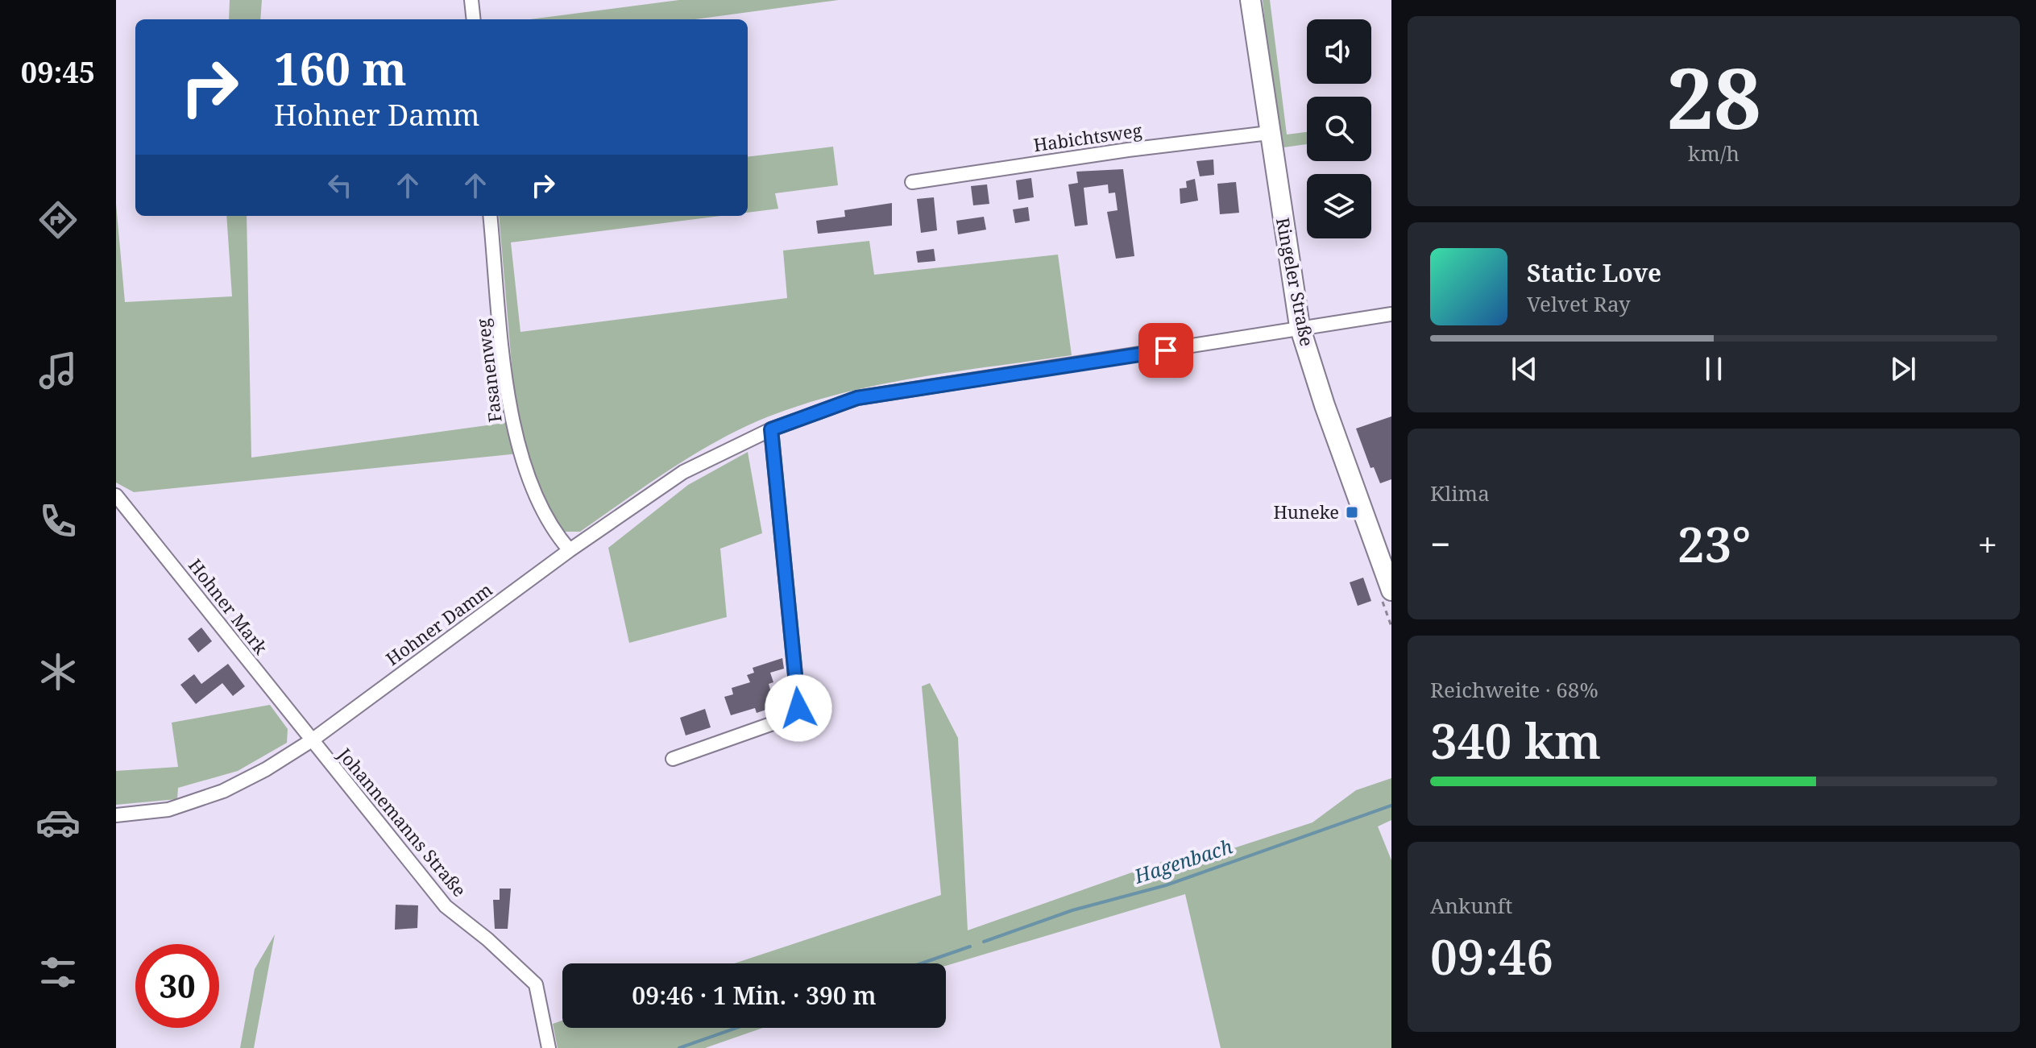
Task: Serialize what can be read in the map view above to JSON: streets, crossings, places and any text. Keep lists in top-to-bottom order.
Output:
{
  "streets": {
    "street": [
      "Habichtsweg",
      "Ringeler Straße",
      "Fasanenweg",
      "Hohner Mark",
      "Hohner Damm",
      "Johannemanns Straße"
    ]
  },
  "crossings": [
    ["Habichtsweg", "Ringeler Straße"],
    ["Ringeler Straße", "Hohner Damm"],
    ["Fasanenweg", "Hohner Damm"],
    ["Hohner Mark", "Hohner Damm"],
    ["Hohner Mark", "Johannemanns Straße"],
    ["Hohner Damm", "Johannemanns Straße"]
  ],
  "water": ["Hagenbach"],
  "places": {
    "transit": ["Huneke"]
  },
  "page": {
    "tabs": "09:45",
    "tile": [
      ["28", "km/h"],
      "Klima",
      ["Reichweite · 68%", "340 km"],
      ["Ankunft", "09:46"]
    ],
    "turn": ["160 m", "Hohner Damm"],
    "song": ["Static Love", "Velvet Ray"],
    "heat": ["−", "23°", "+"],
    "limit": "30",
    "trip": "09:46 · 1 Min. · 390 m"
  }
}
